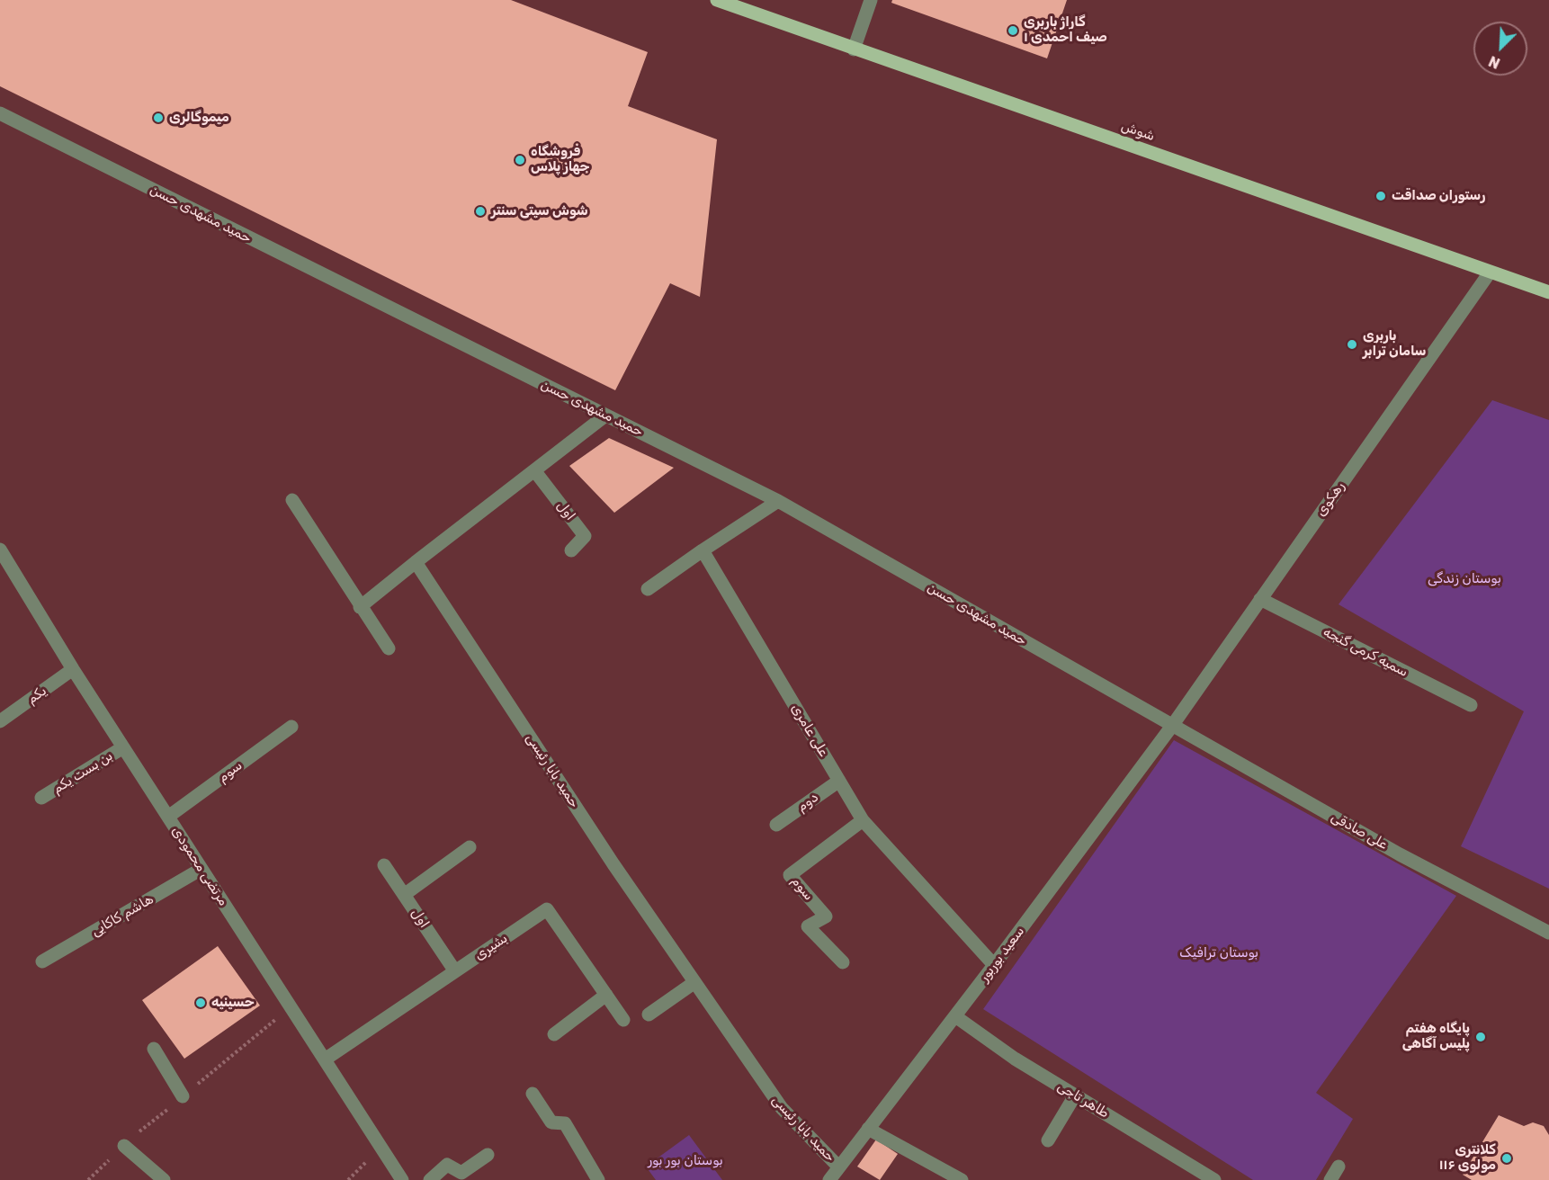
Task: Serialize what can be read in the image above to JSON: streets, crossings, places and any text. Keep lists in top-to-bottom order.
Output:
{
  "streets": {
    "main road": ["شوش"],
    "street": [
      "حمید مشهدی حسن",
      "رهکوی",
      "اول",
      "سمیه کرمی گنجه",
      "یکم",
      "علی عامری",
      "حمید بابا رئیسی",
      "سوم",
      "بن بست یکم",
      "دوم",
      "علی صادقی",
      "مرتضی محمودی",
      "هاشم کاکایی",
      "بشیری",
      "سعید بوربور",
      "طاهر تاجی"
    ]
  },
  "crossings": [
    ["شوش", "رهکوی"],
    ["حمید مشهدی حسن", "رهکوی"],
    ["حمید مشهدی حسن", "علی صادقی"],
    ["حمید مشهدی حسن", "سعید بوربور"],
    ["رهکوی", "سمیه کرمی گنجه"],
    ["رهکوی", "علی صادقی"],
    ["رهکوی", "سعید بوربور"],
    ["اول", "بشیری"],
    ["یکم", "مرتضی محمودی"],
    ["علی عامری", "سوم"],
    ["علی عامری", "دوم"],
    ["علی عامری", "سعید بوربور"],
    ["حمید بابا رئیسی", "سعید بوربور"],
    ["سوم", "مرتضی محمودی"],
    ["بن بست یکم", "مرتضی محمودی"],
    ["علی صادقی", "سعید بوربور"],
    ["مرتضی محمودی", "هاشم کاکایی"],
    ["مرتضی محمودی", "بشیری"],
    ["سعید بوربور", "طاهر تاجی"]
  ],
  "parks": ["بوستان زندگی", "بوستان ترافیک", "بوستان بور بور"],
  "places": [
    "گاراژ باربری صیف احمدی ۱",
    "میموگالری",
    "فروشگاه جهاز پلاس",
    "رستوران صداقت",
    "شوش سیتی سنتر",
    "باربری سامان ترابر",
    "حسینیه",
    "پایگاه هفتم پلیس آگاهی",
    "کلانتری ۱۱۶ مولوی"
  ],
  "north": "bottom left"
}
